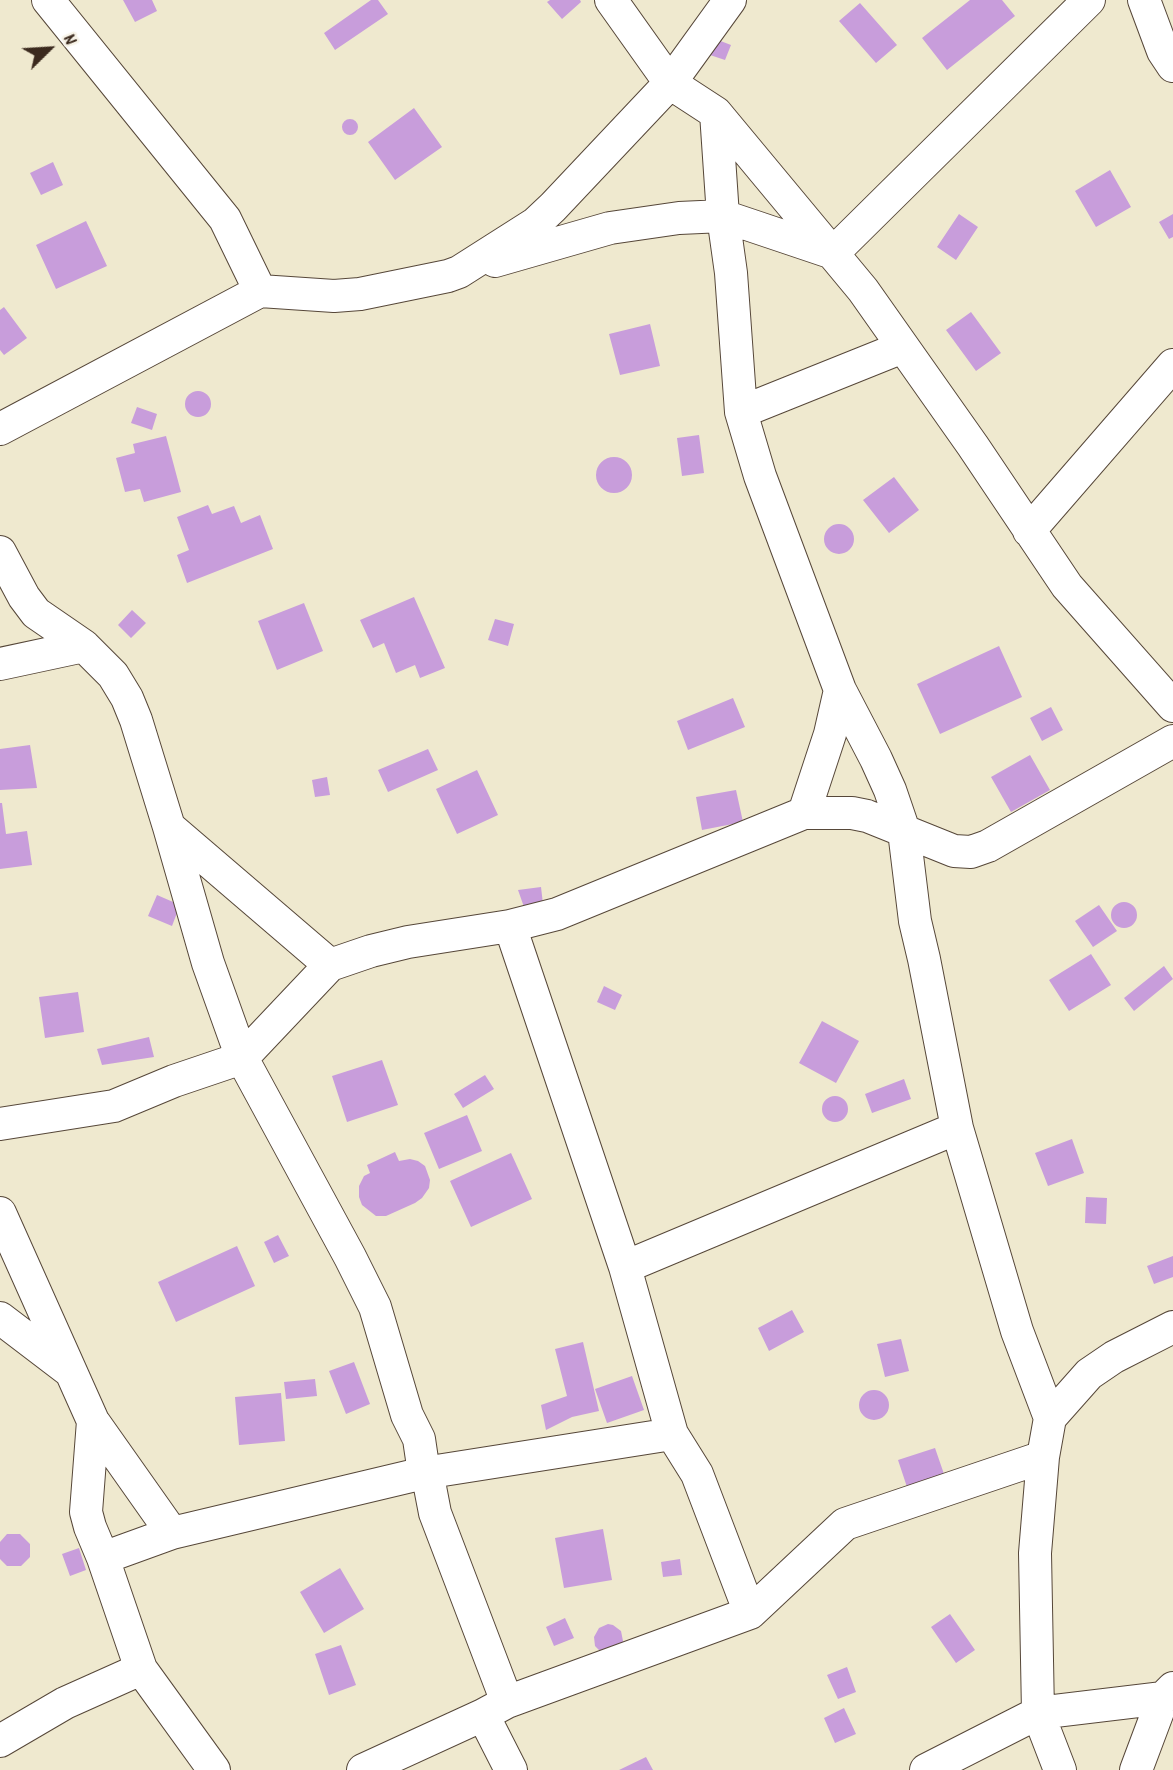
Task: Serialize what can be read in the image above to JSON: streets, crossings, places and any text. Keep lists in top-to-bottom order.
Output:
{
  "north": "top right"
}
